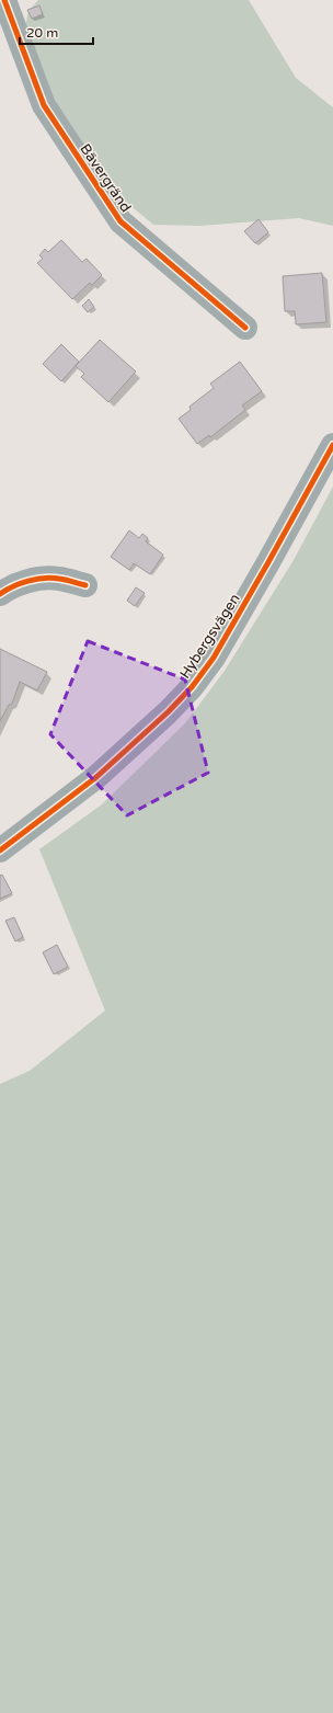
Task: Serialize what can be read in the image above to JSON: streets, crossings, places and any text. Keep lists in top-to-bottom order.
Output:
{
  "streets": {
    "street": ["Bävergränd", "Hybergsvägen"]
  },
  "scale_bar": "20 m"
}
